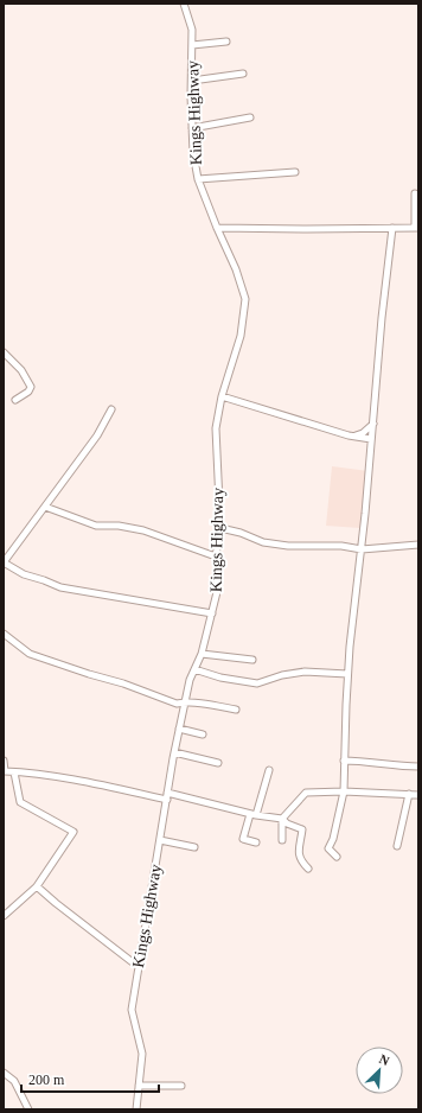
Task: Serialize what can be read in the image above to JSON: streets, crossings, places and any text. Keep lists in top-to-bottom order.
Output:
{
  "streets": {
    "street": ["Kings Highway"]
  },
  "scale_bar": "200 m",
  "north": "top right"
}
